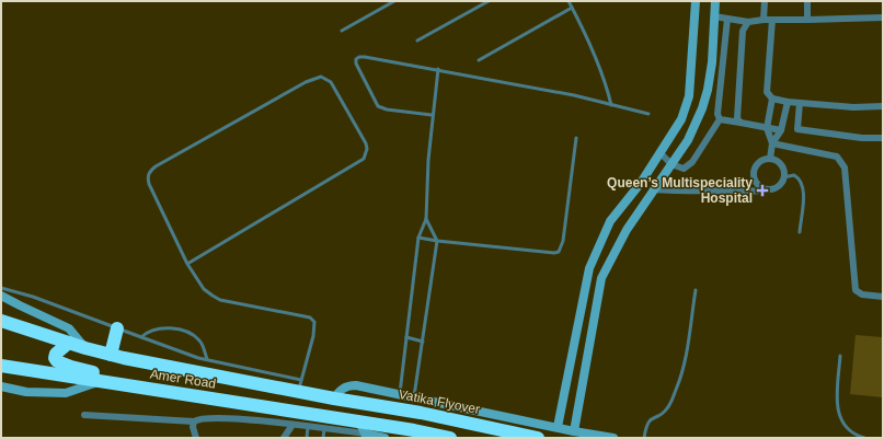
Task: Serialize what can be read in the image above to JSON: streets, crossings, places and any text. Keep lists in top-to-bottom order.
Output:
{
  "streets": {
    "highway": ["Amer Road", "Vatika Flyover"]
  },
  "places": {
    "health": ["Queen’s Multispeciality Hospital"]
  }
}
